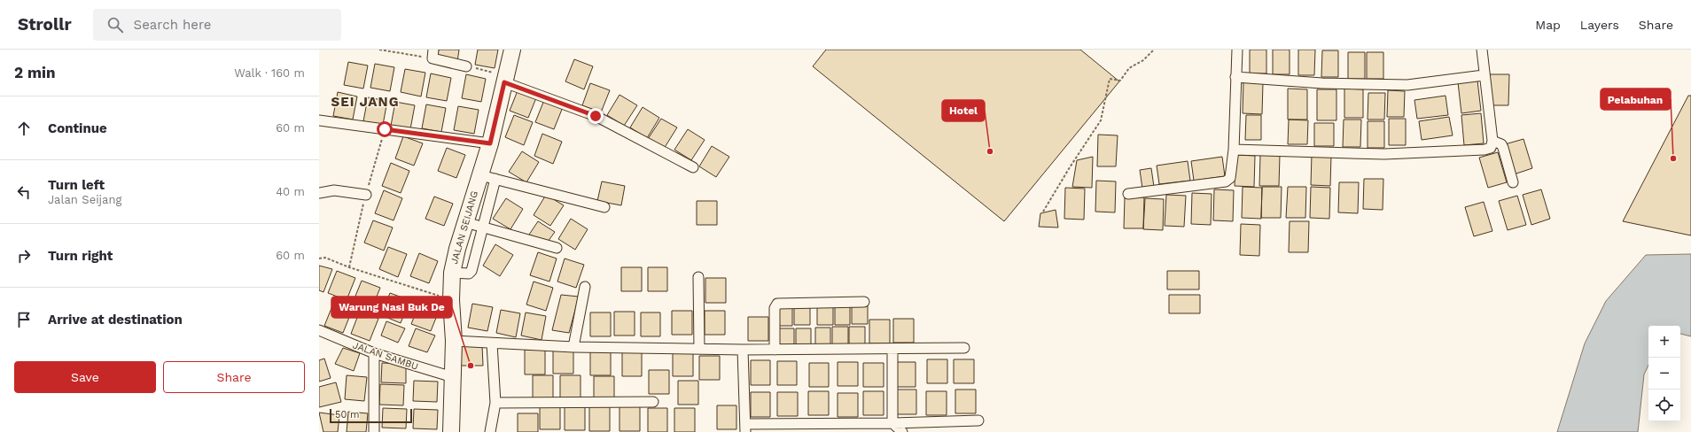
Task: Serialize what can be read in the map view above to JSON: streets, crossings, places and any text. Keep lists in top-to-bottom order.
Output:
{
  "streets": {
    "main road": ["JALAN SEIJANG"],
    "street": ["JALAN SAMBU"]
  },
  "crossings": [
    ["JALAN SEIJANG", "JALAN SAMBU"]
  ],
  "districts": ["SEI JANG"],
  "places": ["Hotel", "Pelabuhan", "Warung Nasi Buk De"],
  "scale_bar": "50 m",
  "page": {
    "header": "Strollr",
    "search": "Search here",
    "nav": ["Map", "Layers", "Share"],
    "heading": ["2 min", "Walk · 160 m"],
    "list": [
      ["Continue", "60 m"],
      ["Turn left", "Jalan Seijang", "40 m"],
      ["Turn right", "60 m"],
      "Arrive at destination"
    ],
    "map_buttons": ["+", "−"],
    "buttons": ["Save", "Share"],
    "scale": "50 m"
  }
}
